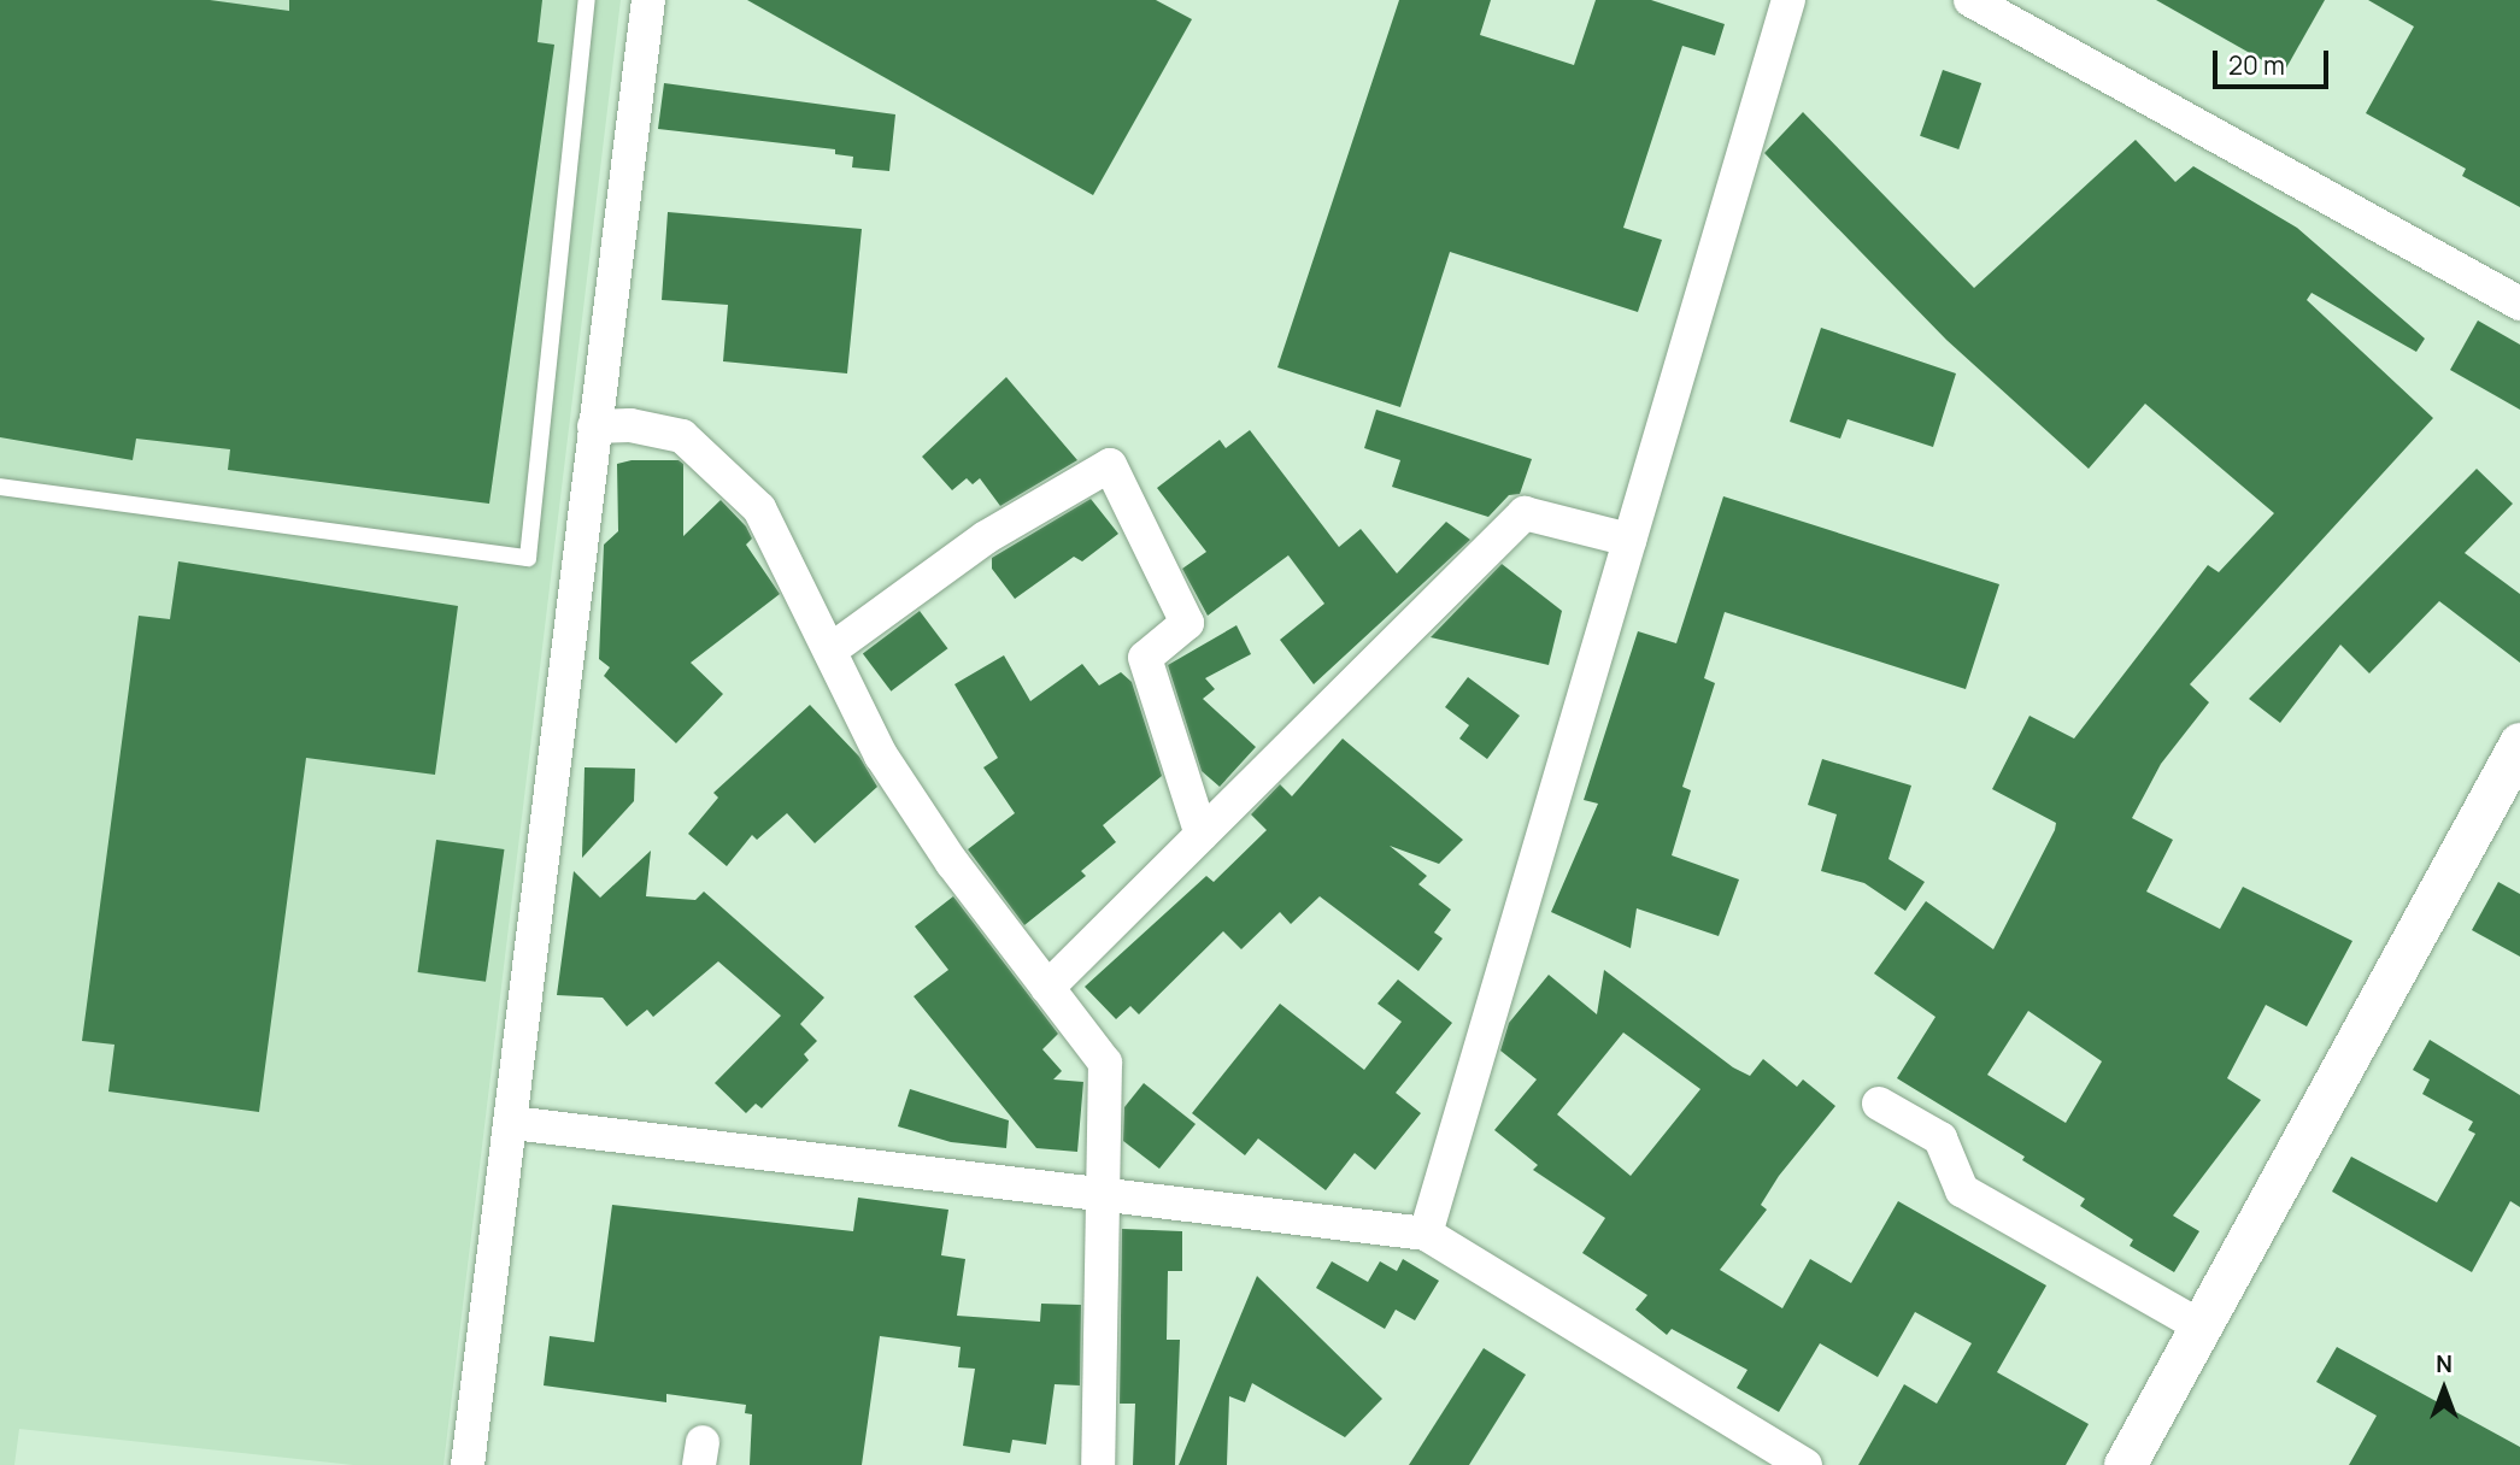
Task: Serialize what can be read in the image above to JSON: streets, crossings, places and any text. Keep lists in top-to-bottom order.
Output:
{
  "scale_bar": "20 m",
  "north": "top"
}
